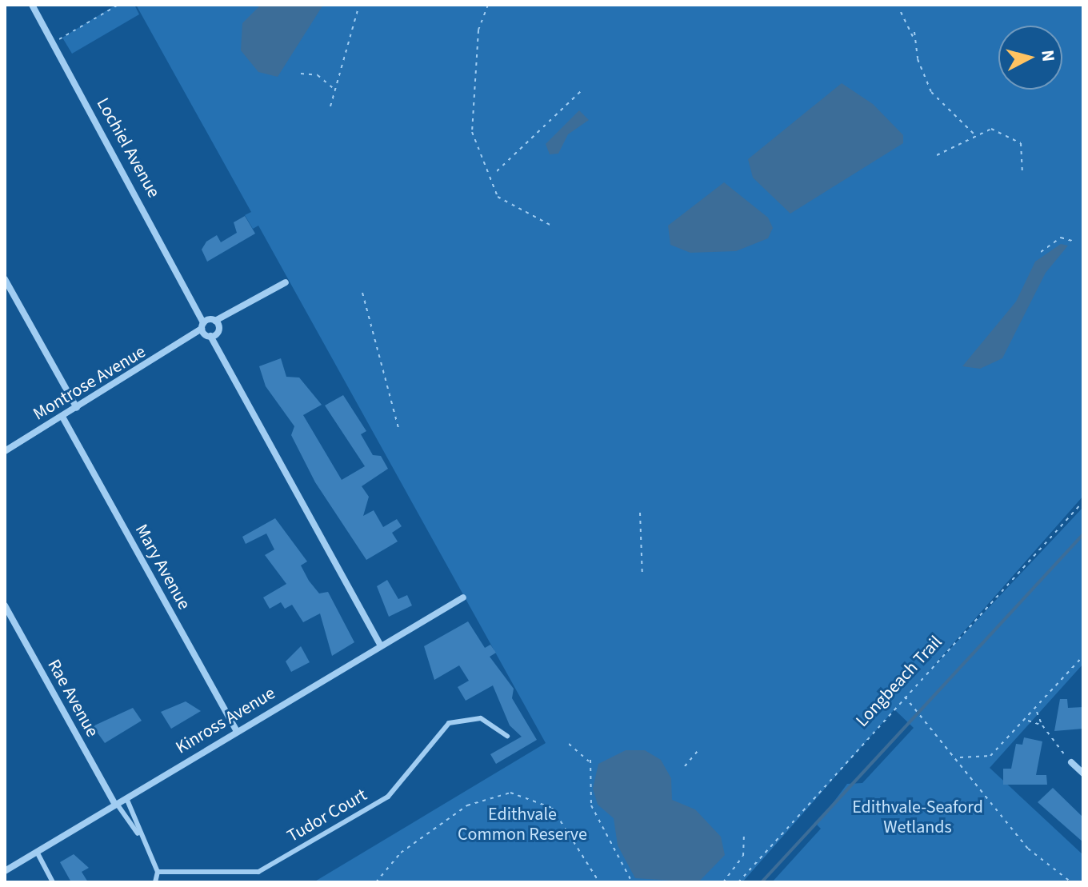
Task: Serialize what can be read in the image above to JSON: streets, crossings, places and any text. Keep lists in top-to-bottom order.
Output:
{
  "streets": {
    "street": [
      "Lochiel Avenue",
      "Montrose Avenue",
      "Mary Avenue",
      "Rae Avenue",
      "Kinross Avenue"
    ],
    "lane": ["Tudor Court"],
    "path": ["Longbeach Trail"]
  },
  "crossings": [
    ["Lochiel Avenue", "Montrose Avenue"],
    ["Lochiel Avenue", "Kinross Avenue"],
    ["Montrose Avenue", "Mary Avenue"],
    ["Mary Avenue", "Kinross Avenue"],
    ["Rae Avenue", "Kinross Avenue"]
  ],
  "parks": ["Edithvale-Seaford Wetlands", "Edithvale Common Reserve"],
  "north": "right"
}
